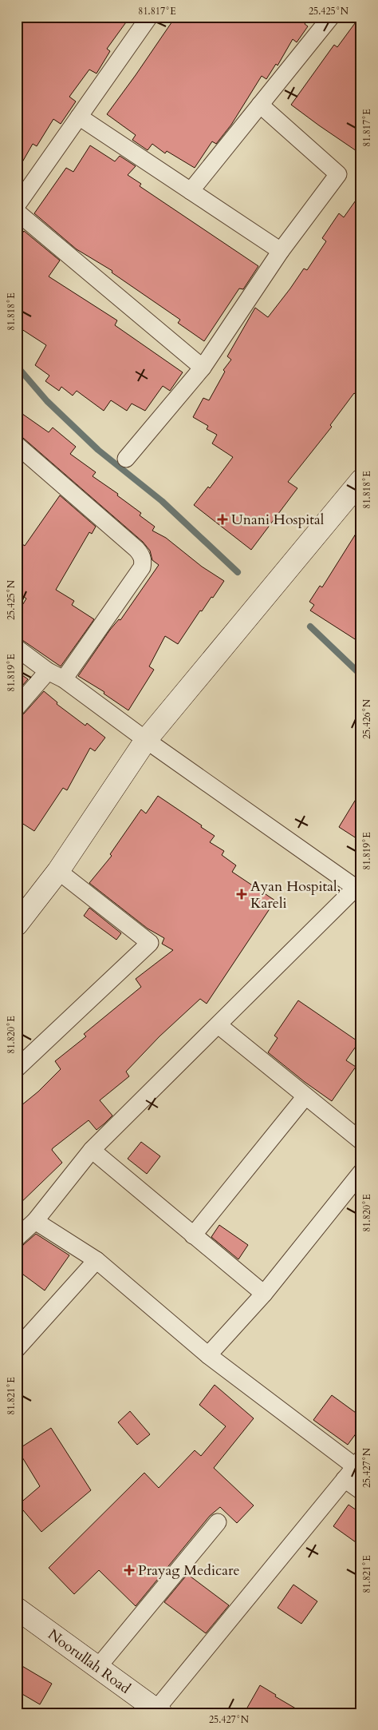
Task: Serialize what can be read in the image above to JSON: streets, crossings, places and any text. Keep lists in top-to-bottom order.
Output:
{
  "streets": {
    "main road": ["Noorullah Road"]
  },
  "places": {
    "health": ["Unani Hospital", "Ayan Hospital, Kareli", "Prayag Medicare"]
  },
  "coordinates": [
    "81.817°E",
    "25.425°N",
    "81.818°E",
    "81.819°E",
    "25.426°N",
    "81.820°E",
    "81.821°E",
    "25.427°N"
  ]
}
